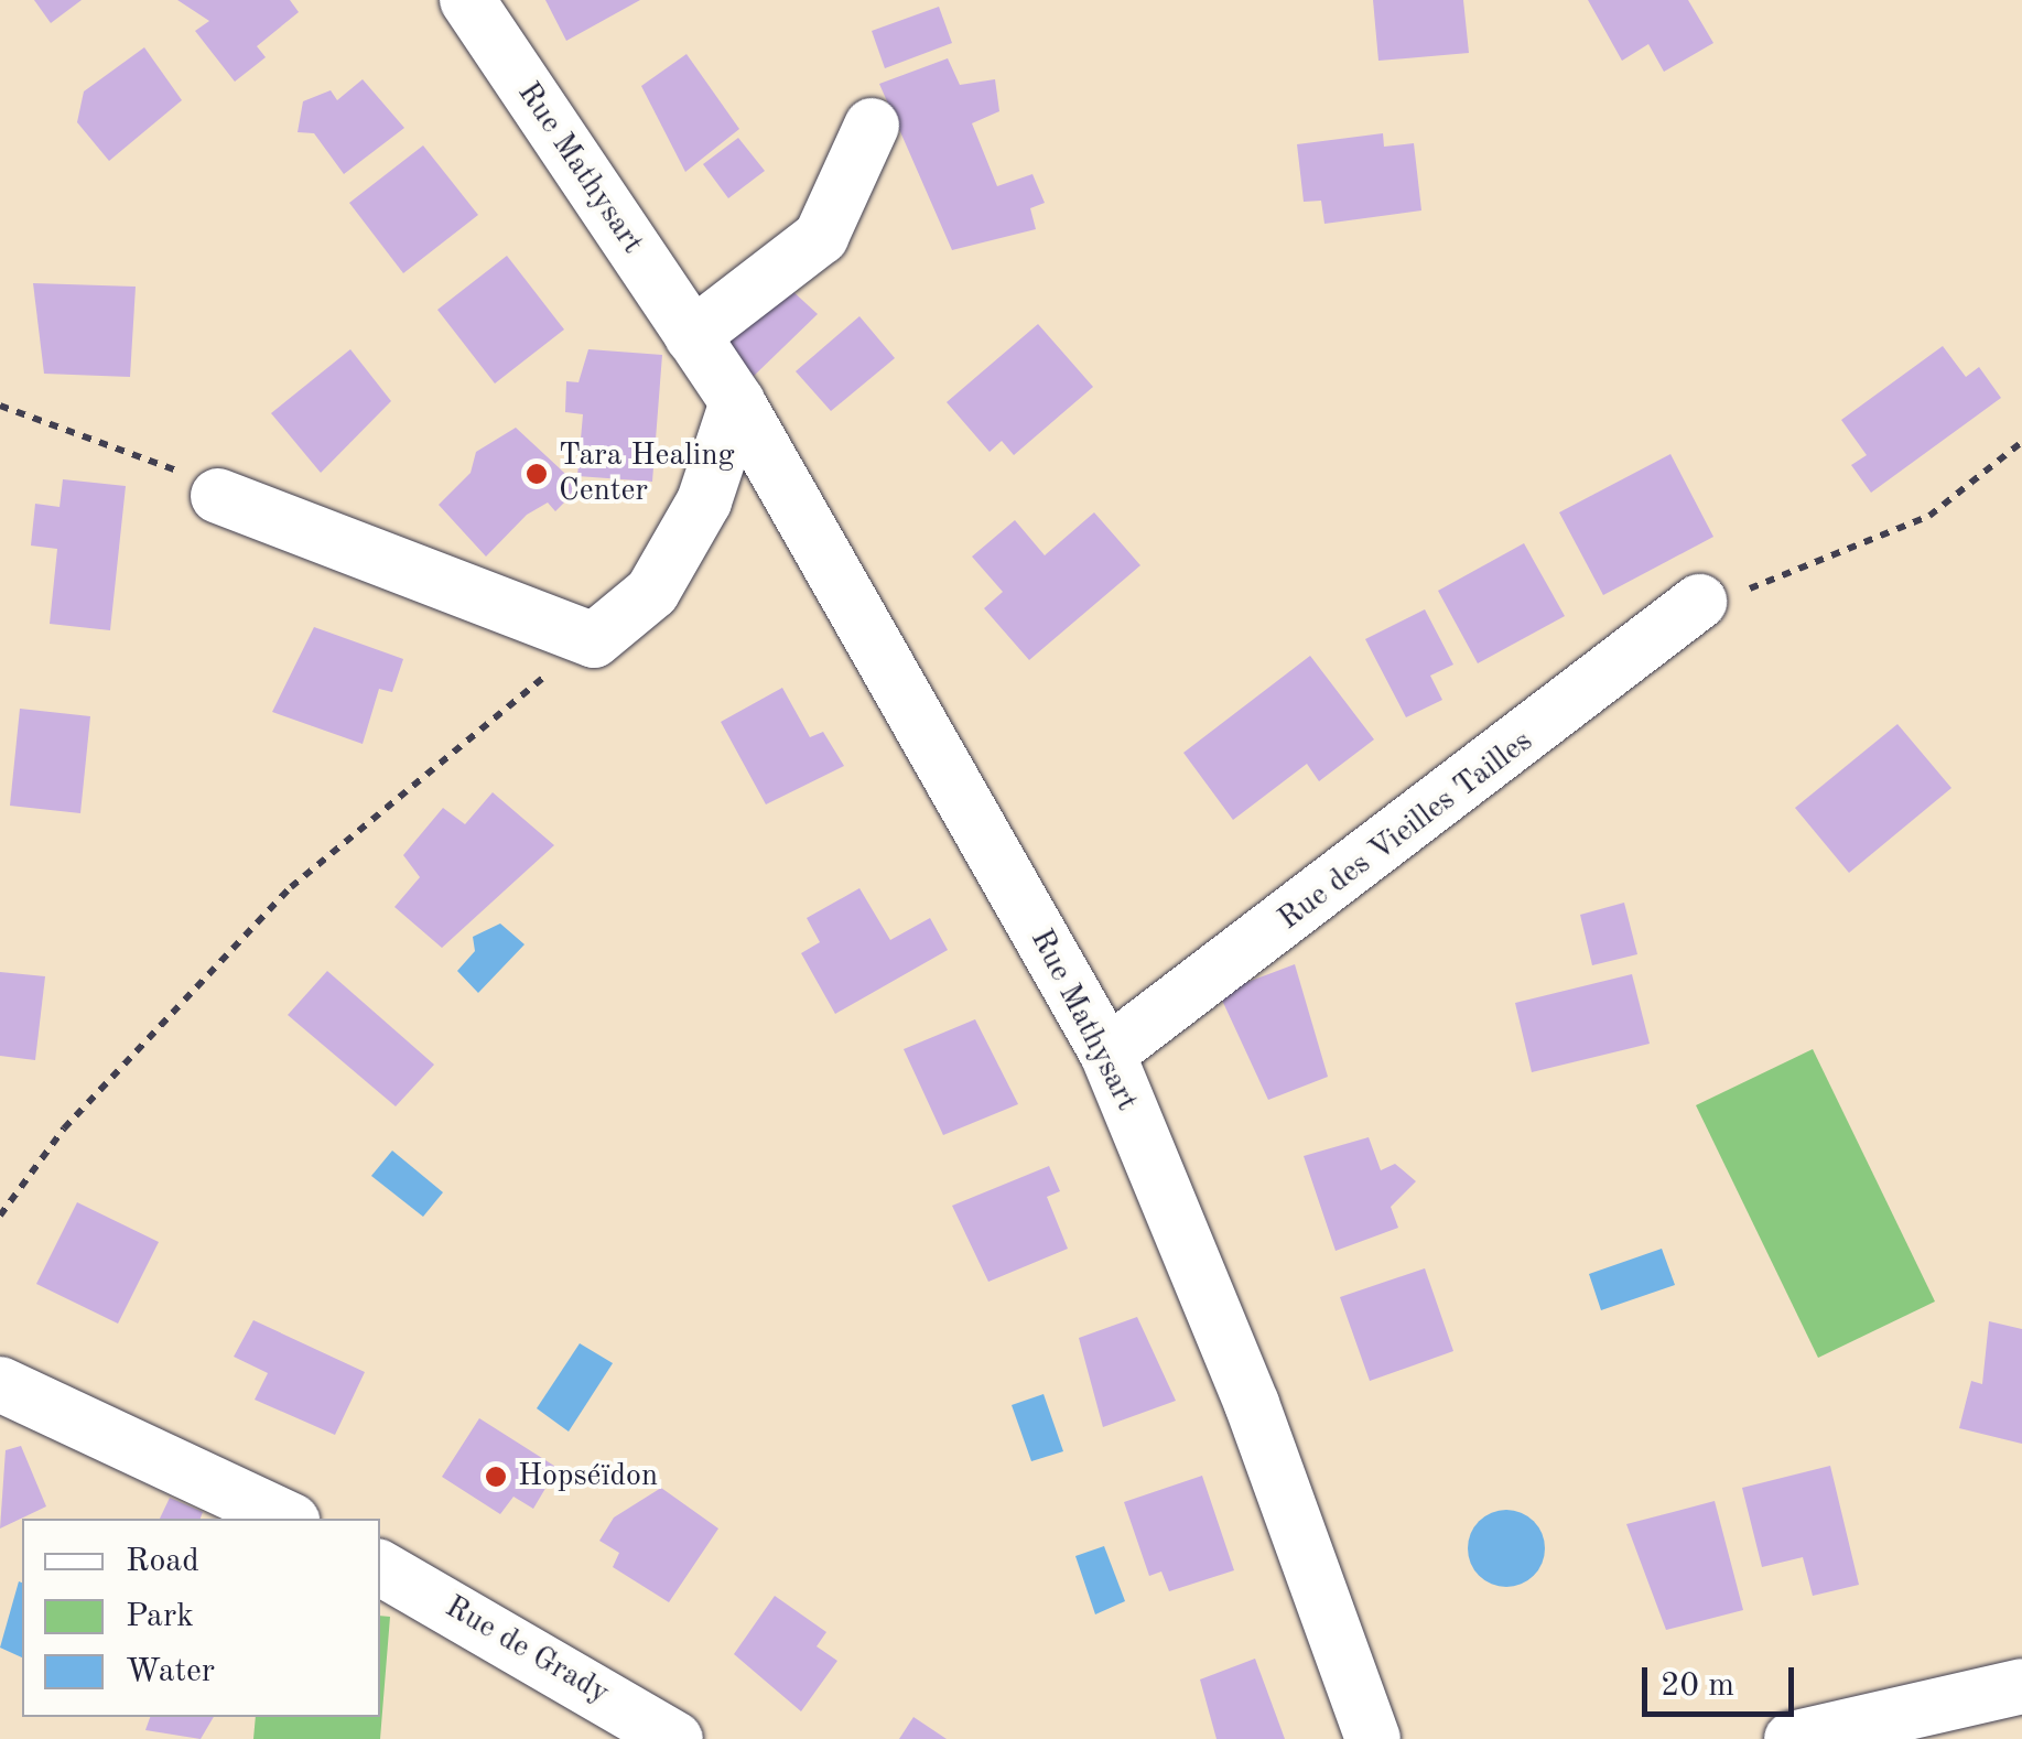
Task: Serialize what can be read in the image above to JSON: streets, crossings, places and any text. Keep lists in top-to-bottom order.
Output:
{
  "streets": {
    "street": ["Rue Mathysart", "Rue des Vieilles Tailles", "Rue de Grady"]
  },
  "crossings": [
    ["Rue Mathysart", "Rue des Vieilles Tailles"]
  ],
  "places": ["Tara Healing Center", "Hopséïdon"],
  "legend": ["Road", "Park", "Water"],
  "scale_bar": "20 m"
}
